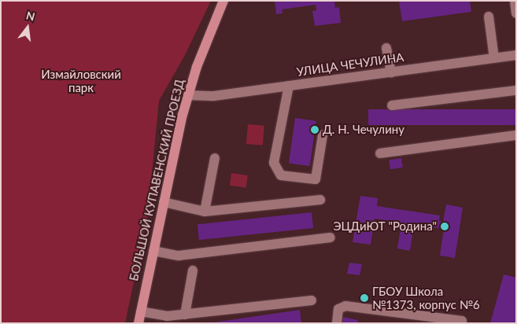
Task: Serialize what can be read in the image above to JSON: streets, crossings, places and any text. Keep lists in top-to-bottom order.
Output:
{
  "streets": {
    "main road": ["БОЛЬШОЙ КУПАВЕНСКИЙ ПРОЕЗД"],
    "street": ["УЛИЦА ЧЕЧУЛИНА"]
  },
  "crossings": [
    ["УЛИЦА ЧЕЧУЛИНА", "БОЛЬШОЙ КУПАВЕНСКИЙ ПРОЕЗД"]
  ],
  "parks": ["Измайловский парк"],
  "places": ["Д. Н. Чечулину", "ЭЦДиЮТ \"Родина\"", "ГБОУ Школа №1373, корпус №6"],
  "north": "top"
}
